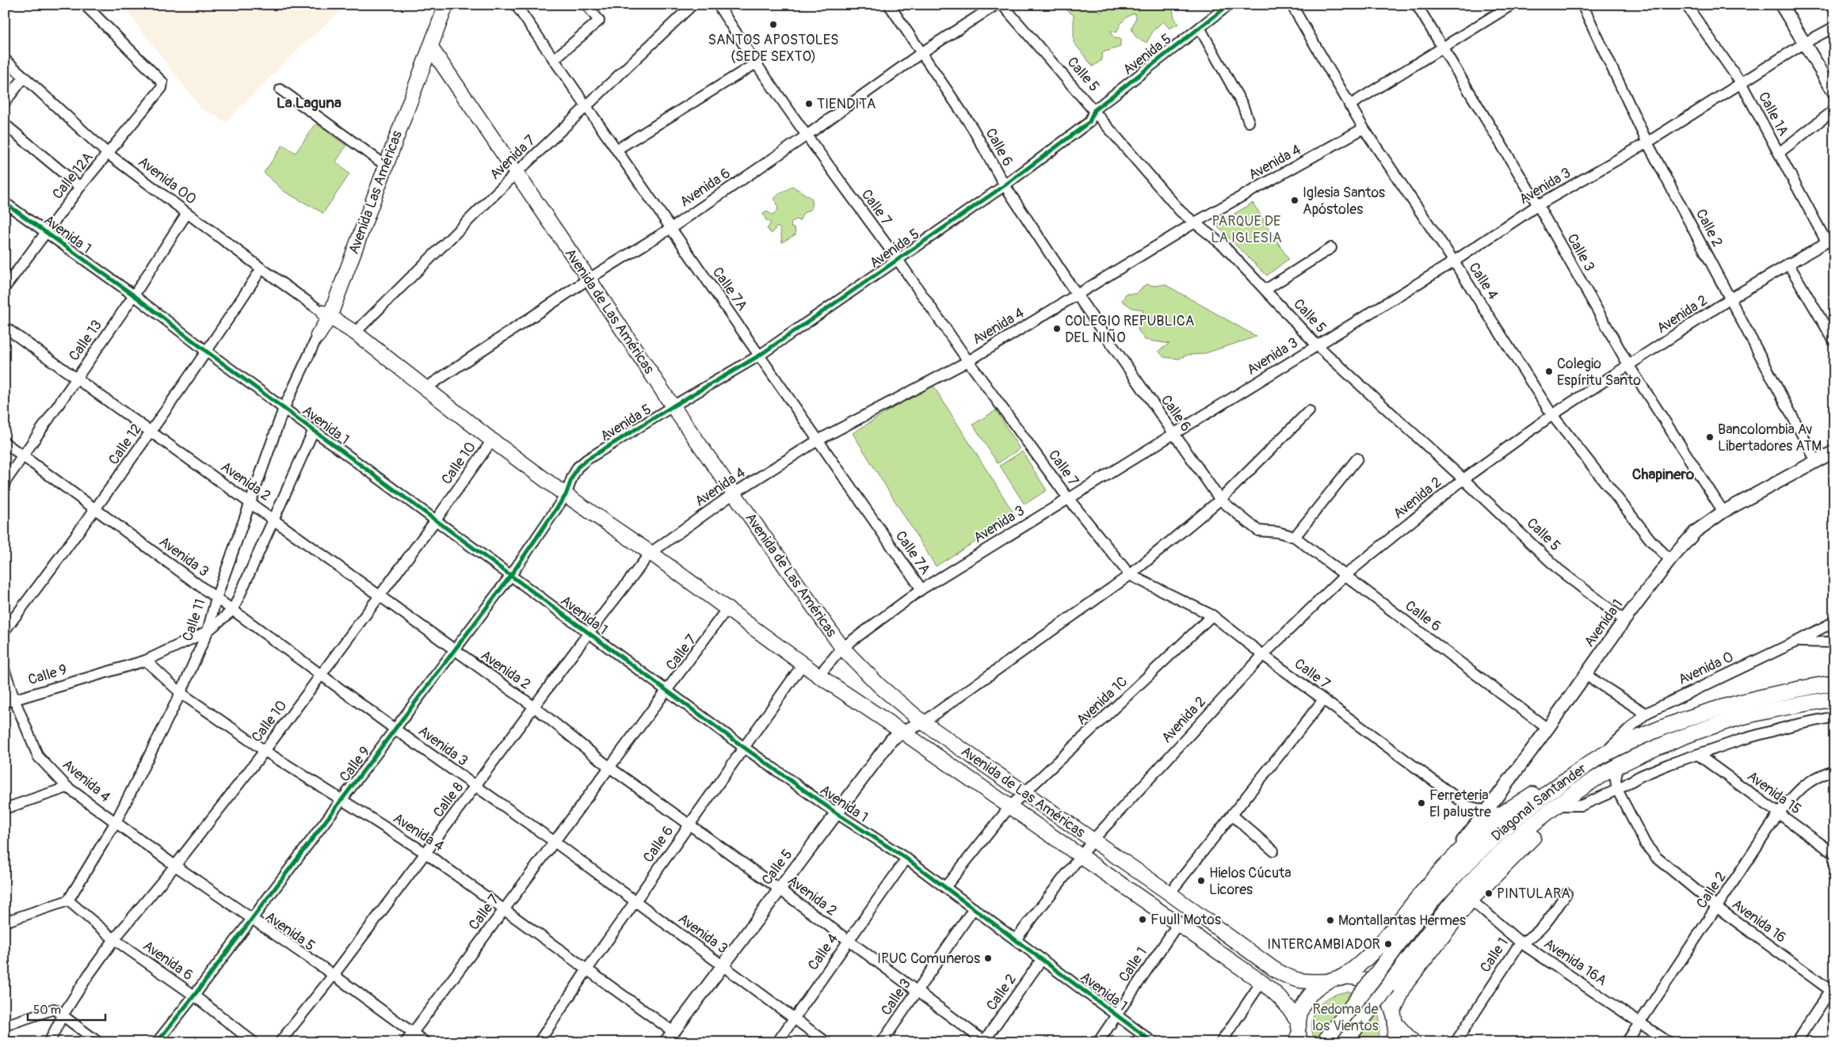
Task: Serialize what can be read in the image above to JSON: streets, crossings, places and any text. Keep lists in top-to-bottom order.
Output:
{
  "streets": {
    "main road": ["Avenida Las Américas", "Avenida de Las Américas", "Diagonal Santander"],
    "street": [
      "Avenida 5",
      "Calle 5",
      "Calle 1A",
      "Calle 6",
      "Avenida 7",
      "Avenida 4",
      "Calle 12A",
      "Avenida 00",
      "Avenida 3",
      "Avenida 6",
      "Calle 7",
      "Calle 2",
      "Avenida 1",
      "Calle 3",
      "Calle 4",
      "Calle 7A",
      "Avenida 2",
      "Calle 13",
      "Calle 12",
      "Calle 10",
      "Calle 11",
      "Avenida 0",
      "Calle 9",
      "Avenida 1C",
      "Avenida 15",
      "Calle 8",
      "Avenida 16",
      "Calle 1",
      "Avenida 16A"
    ]
  },
  "crossings": [
    ["Avenida 5", "Calle 5"],
    ["Avenida 5", "Calle 6"],
    ["Avenida 5", "Avenida 4"],
    ["Avenida 5", "Calle 7"],
    ["Avenida 5", "Calle 7A"],
    ["Avenida 5", "Avenida de Las Américas"],
    ["Avenida 5", "Calle 10"],
    ["Avenida 5", "Calle 11"],
    ["Avenida 5", "Calle 9"],
    ["Avenida 5", "Calle 8"],
    ["Calle 5", "Avenida 4"],
    ["Calle 5", "Avenida 3"],
    ["Calle 5", "Avenida 1"],
    ["Calle 5", "Avenida de Las Américas"],
    ["Calle 5", "Avenida 2"],
    ["Calle 1A", "Avenida 3"],
    ["Calle 1A", "Avenida 2"],
    ["Calle 6", "Avenida 4"],
    ["Calle 6", "Avenida 3"],
    ["Calle 6", "Avenida 6"],
    ["Calle 6", "Avenida 1"],
    ["Calle 6", "Avenida de Las Américas"],
    ["Calle 6", "Avenida 2"],
    ["Avenida 7", "Calle 7A"],
    ["Avenida 7", "Avenida de Las Américas"],
    ["Avenida 4", "Calle 7"],
    ["Avenida 4", "Calle 4"],
    ["Avenida 4", "Calle 7A"],
    ["Avenida 4", "Avenida de Las Américas"],
    ["Avenida 4", "Calle 10"],
    ["Avenida 4", "Calle 11"],
    ["Avenida 4", "Calle 9"],
    ["Avenida 4", "Calle 8"],
    ["Calle 12A", "Avenida 00"],
    ["Calle 12A", "Avenida 1"],
    ["Avenida 00", "Avenida Las Américas"],
    ["Avenida 00", "Avenida de Las Américas"],
    ["Avenida 00", "Calle 13"],
    ["Avenida 00", "Calle 12"],
    ["Avenida 3", "Calle 7"],
    ["Avenida 3", "Calle 2"],
    ["Avenida 3", "Calle 3"],
    ["Avenida 3", "Calle 4"],
    ["Avenida 3", "Calle 7A"],
    ["Avenida 3", "Avenida de Las Américas"],
    ["Avenida 3", "Calle 13"],
    ["Avenida 3", "Calle 12"],
    ["Avenida 3", "Calle 10"],
    ["Avenida 3", "Calle 11"],
    ["Avenida 3", "Calle 9"],
    ["Avenida 3", "Calle 8"],
    ["Avenida 6", "Calle 7"],
    ["Avenida 6", "Calle 7A"],
    ["Avenida 6", "Avenida de Las Américas"],
    ["Avenida 6", "Calle 10"],
    ["Avenida 6", "Calle 11"],
    ["Avenida 6", "Calle 9"],
    ["Avenida Las Américas", "Avenida de Las Américas"],
    ["Calle 7", "Avenida 1"],
    ["Calle 7", "Avenida de Las Américas"],
    ["Calle 7", "Avenida 2"],
    ["Calle 7", "Avenida 1C"],
    ["Calle 2", "Avenida 1"],
    ["Calle 2", "Avenida 2"],
    ["Calle 2", "Avenida 15"],
    ["Calle 2", "Avenida 16"],
    ["Calle 2", "Avenida 16A"],
    ["Avenida 1", "Calle 3"],
    ["Avenida 1", "Calle 4"],
    ["Avenida 1", "Avenida 2"],
    ["Avenida 1", "Calle 13"],
    ["Avenida 1", "Calle 12"],
    ["Avenida 1", "Calle 10"],
    ["Avenida 1", "Calle 11"],
    ["Avenida 1", "Calle 9"],
    ["Avenida 1", "Avenida 1C"],
    ["Avenida 1", "Calle 8"],
    ["Avenida 1", "Calle 1"],
    ["Calle 3", "Avenida 2"],
    ["Calle 4", "Avenida 2"],
    ["Avenida de Las Américas", "Avenida 2"],
    ["Avenida de Las Américas", "Calle 10"],
    ["Avenida de Las Américas", "Calle 9"],
    ["Avenida de Las Américas", "Avenida 1C"],
    ["Avenida de Las Américas", "Calle 8"],
    ["Avenida de Las Américas", "Calle 1"],
    ["Avenida 2", "Calle 13"],
    ["Avenida 2", "Calle 12"],
    ["Avenida 2", "Calle 10"],
    ["Avenida 2", "Calle 11"],
    ["Avenida 2", "Calle 9"],
    ["Avenida 2", "Calle 8"],
    ["Calle 11", "Calle 9"],
    ["Avenida 0", "Diagonal Santander"],
    ["Avenida 15", "Diagonal Santander"],
    ["Diagonal Santander", "Avenida 16"],
    ["Calle 1", "Avenida 16A"]
  ],
  "districts": ["La Laguna", "Chapinero"],
  "parks": ["PARQUE DE LA IGLESIA", "Redoma de los Vientos"],
  "places": [
    "SANTOS APOSTOLES (SEDE SEXTO)",
    "TIENDITA",
    "Iglesia Santos Apóstoles",
    "COLEGIO REPUBLICA DEL NIÑO",
    "Colegio Espíritu Santo",
    "Bancolombia Av Libertadores ATM",
    "Ferreteria El palustre",
    "Hielos Cúcuta Licores",
    "PINTULARA",
    "Fuull Motos",
    "Montallantas Hermes",
    "INTERCAMBIADOR",
    "IPUC Comuneros"
  ],
  "scale_bar": "50 m"
}
